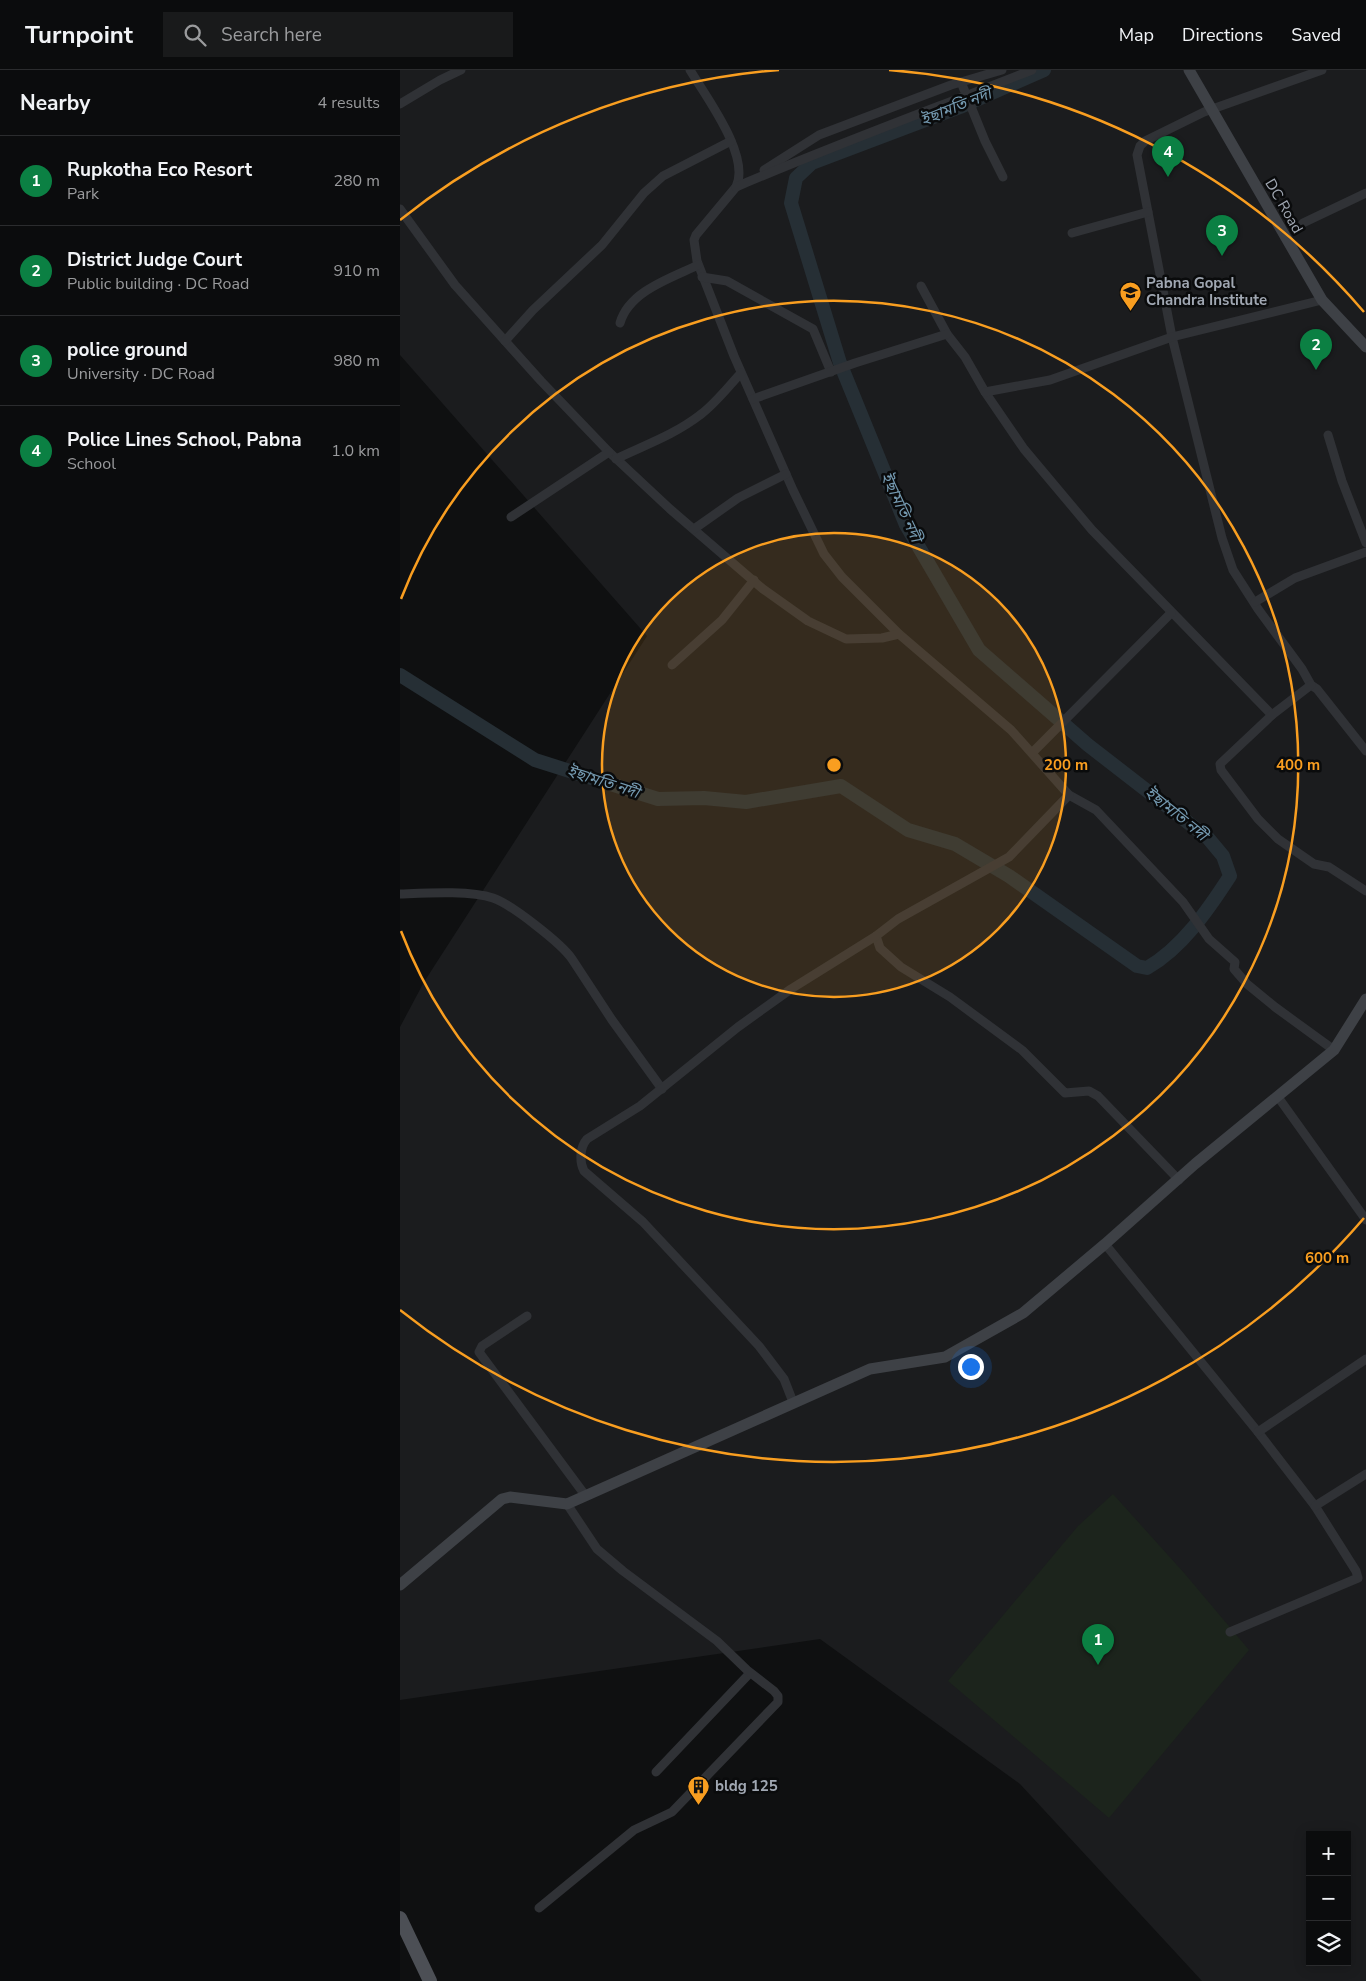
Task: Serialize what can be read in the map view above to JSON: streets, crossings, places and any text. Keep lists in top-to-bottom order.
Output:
{
  "streets": {
    "street": ["DC Road"]
  },
  "water": ["ইছামতি নদী"],
  "places": {
    "school or university": ["Pabna Gopal Chandra Institute"],
    "building": ["bldg 125"]
  },
  "page": {
    "header": "Turnpoint",
    "search": "Search here",
    "nav": ["Map", "Directions", "Saved"],
    "heading": ["Nearby", "4 results"],
    "list": [
      {
        "mark": "1",
        "name": "Rupkotha Eco Resort",
        "note": "Park",
        "value": "280 m"
      },
      {
        "mark": "2",
        "name": "District Judge Court",
        "note": "Public building · DC Road",
        "value": "910 m"
      },
      {
        "mark": "3",
        "name": "police ground",
        "note": "University · DC Road",
        "value": "980 m"
      },
      {
        "mark": "4",
        "name": "Police Lines School, Pabna",
        "note": "School",
        "value": "1.0 km"
      }
    ],
    "pins": [
      "4",
      "3",
      "2",
      "1"
    ],
    "map_buttons": ["+", "−"]
  },
  "rings": ["200 m", "400 m", "600 m"]
}
